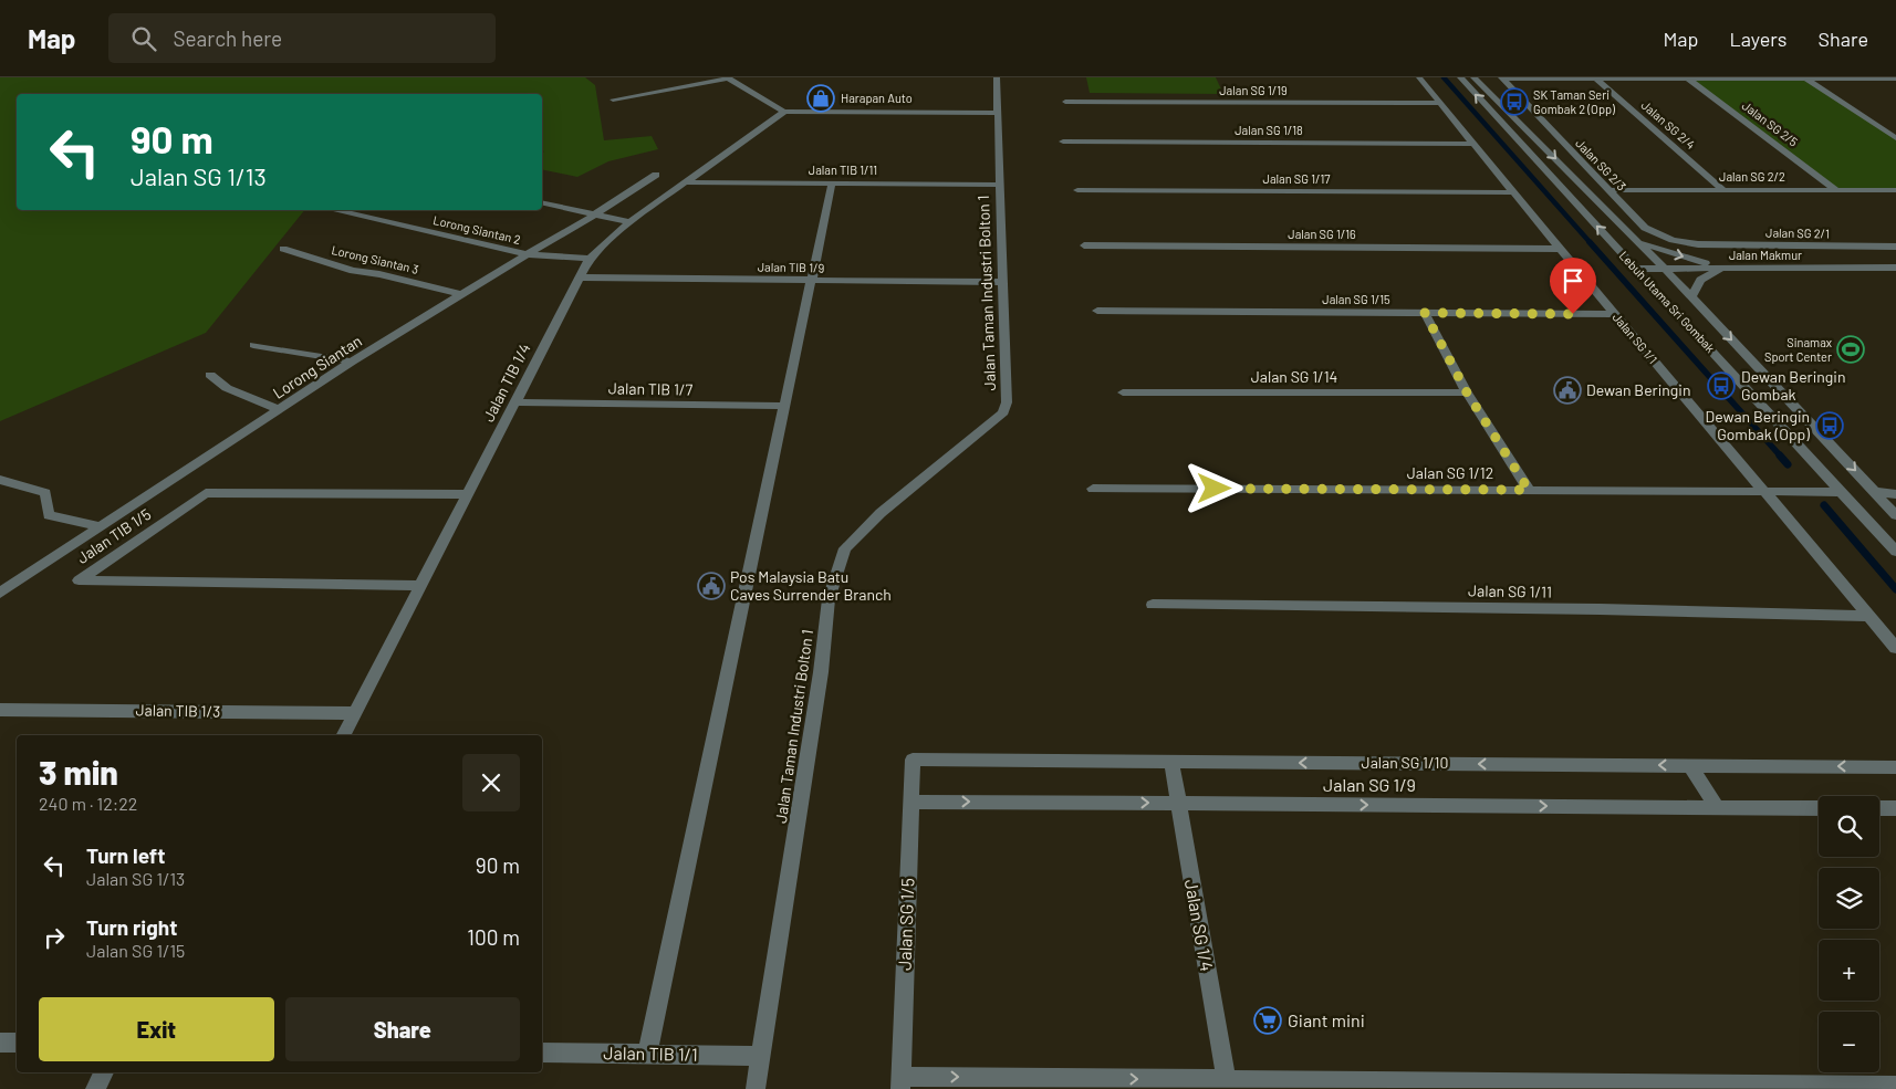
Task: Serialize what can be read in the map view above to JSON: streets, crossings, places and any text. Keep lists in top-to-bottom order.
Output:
{
  "streets": {
    "street": [
      "Jalan SG 1/19",
      "Jalan SG 2/5",
      "Jalan SG 2/4",
      "Jalan SG 1/18",
      "Jalan SG 2/3",
      "Jalan TIB 1/11",
      "Jalan SG 2/2",
      "Jalan SG 1/17",
      "Lorong Siantan 2",
      "Jalan SG 2/1",
      "Jalan SG 1/16",
      "Jalan Makmur",
      "Lorong Siantan 3",
      "Jalan TIB 1/9",
      "Jalan Taman Industri Bolton 1",
      "Jalan SG 1/15",
      "Lebuh Utama Sri Gombak",
      "Jalan SG 1/1",
      "Lorong Siantan",
      "Jalan SG 1/14",
      "Jalan TIB 1/4",
      "Jalan TIB 1/7",
      "Jalan SG 1/12",
      "Jalan TIB 1/5",
      "Jalan SG 1/11",
      "Jalan TIB 1/3",
      "Jalan SG 1/10",
      "Jalan SG 1/9",
      "Jalan SG 1/5",
      "Jalan SG 1/4",
      "Jalan TIB 1/1"
    ]
  },
  "crossings": [
    ["Jalan SG 1/19", "Jalan SG 1/1"],
    ["Jalan SG 2/5", "Jalan SG 2/2"],
    ["Jalan SG 2/4", "Jalan SG 2/2"],
    ["Jalan SG 1/18", "Jalan SG 1/1"],
    ["Jalan SG 2/3", "Jalan SG 2/2"],
    ["Jalan SG 2/3", "Jalan SG 2/1"],
    ["Jalan TIB 1/11", "Jalan Taman Industri Bolton 1"],
    ["Jalan TIB 1/11", "Jalan TIB 1/4"],
    ["Jalan SG 1/17", "Jalan SG 1/1"],
    ["Lorong Siantan 2", "Lorong Siantan"],
    ["Lorong Siantan 2", "Jalan TIB 1/4"],
    ["Jalan SG 1/16", "Jalan SG 1/1"],
    ["Jalan Makmur", "Lebuh Utama Sri Gombak"],
    ["Lorong Siantan 3", "Lorong Siantan"],
    ["Jalan TIB 1/9", "Jalan Taman Industri Bolton 1"],
    ["Jalan TIB 1/9", "Jalan TIB 1/4"],
    ["Jalan Taman Industri Bolton 1", "Jalan TIB 1/1"],
    ["Jalan SG 1/15", "Jalan SG 1/1"],
    ["Lebuh Utama Sri Gombak", "Jalan SG 1/12"],
    ["Jalan SG 1/1", "Jalan SG 1/12"],
    ["Jalan SG 1/1", "Jalan SG 1/11"],
    ["Jalan TIB 1/4", "Jalan TIB 1/7"],
    ["Jalan TIB 1/4", "Jalan TIB 1/5"],
    ["Jalan TIB 1/4", "Jalan TIB 1/3"],
    ["Jalan SG 1/10", "Jalan SG 1/5"],
    ["Jalan SG 1/10", "Jalan SG 1/4"],
    ["Jalan SG 1/9", "Jalan SG 1/5"],
    ["Jalan SG 1/9", "Jalan SG 1/4"]
  ],
  "one_way": ["Jalan SG 1/10", "Jalan SG 1/9"],
  "places": {
    "shop": ["Harapan Auto"],
    "bus stop": ["SK Taman Seri Gombak 2 (Opp)", "Dewan Beringin Gombak", "Dewan Beringin Gombak (Opp)"],
    "sports": ["Sinamax Sport Center"],
    "public building": ["Dewan Beringin", "Pos Malaysia Batu Caves Surrender Branch"],
    "supermarket": ["Giant mini"]
  },
  "page": {
    "header": "Map",
    "search": "Search here",
    "nav": ["Map", "Layers", "Share"],
    "turn": ["90 m", "Jalan SG 1/13"],
    "heading": ["3 min", "240 m · 12:22"],
    "map_buttons": ["+", "−"],
    "list": [
      {
        "name": "Turn left",
        "note": "Jalan SG 1/13",
        "value": "90 m"
      },
      {
        "name": "Turn right",
        "note": "Jalan SG 1/15",
        "value": "100 m"
      }
    ],
    "buttons": ["Exit", "Share"]
  }
}
